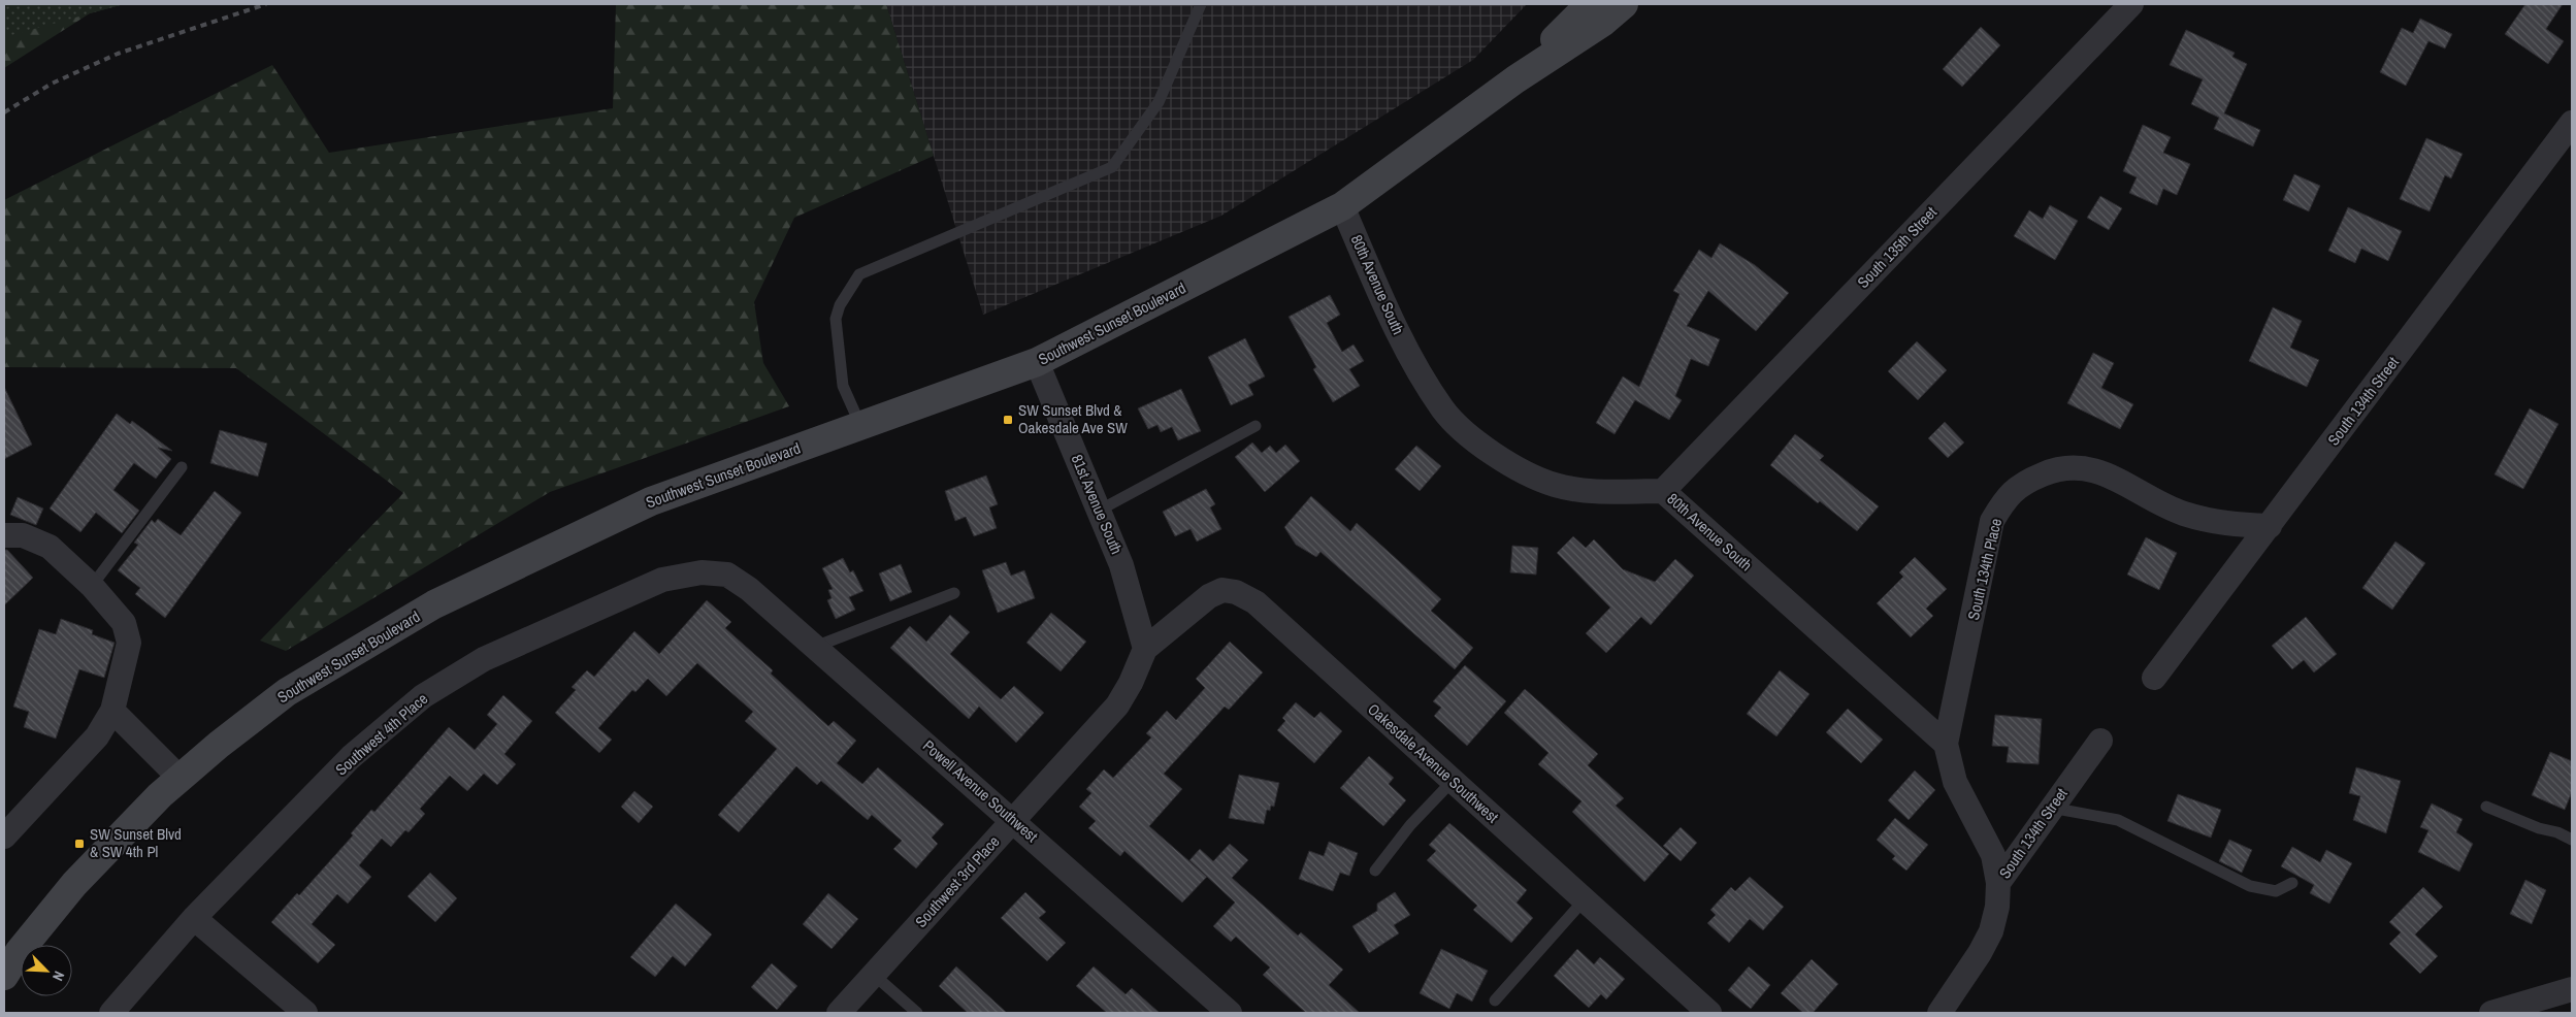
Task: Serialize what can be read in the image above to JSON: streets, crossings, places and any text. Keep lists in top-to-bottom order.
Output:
{
  "streets": {
    "main road": ["Southwest Sunset Boulevard"],
    "street": [
      "South 135th Street",
      "80th Avenue South",
      "South 134th Street",
      "81st Avenue South",
      "South 134th Place",
      "Southwest 4th Place",
      "Oakesdale Avenue Southwest",
      "Powell Avenue Southwest",
      "Southwest 3rd Place"
    ]
  },
  "crossings": [
    ["South 135th Street", "80th Avenue South"],
    ["80th Avenue South", "Southwest Sunset Boulevard"],
    ["80th Avenue South", "South 134th Place"],
    ["Southwest Sunset Boulevard", "81st Avenue South"],
    ["South 134th Street", "South 134th Place"],
    ["81st Avenue South", "Oakesdale Avenue Southwest"],
    ["81st Avenue South", "Southwest 3rd Place"],
    ["Southwest 4th Place", "Powell Avenue Southwest"],
    ["Oakesdale Avenue Southwest", "Southwest 3rd Place"],
    ["Powell Avenue Southwest", "Southwest 3rd Place"]
  ],
  "places": {
    "transit": ["SW Sunset Blvd & Oakesdale Ave SW", "SW Sunset Blvd & SW 4th Pl"]
  },
  "north": "bottom right"
}
